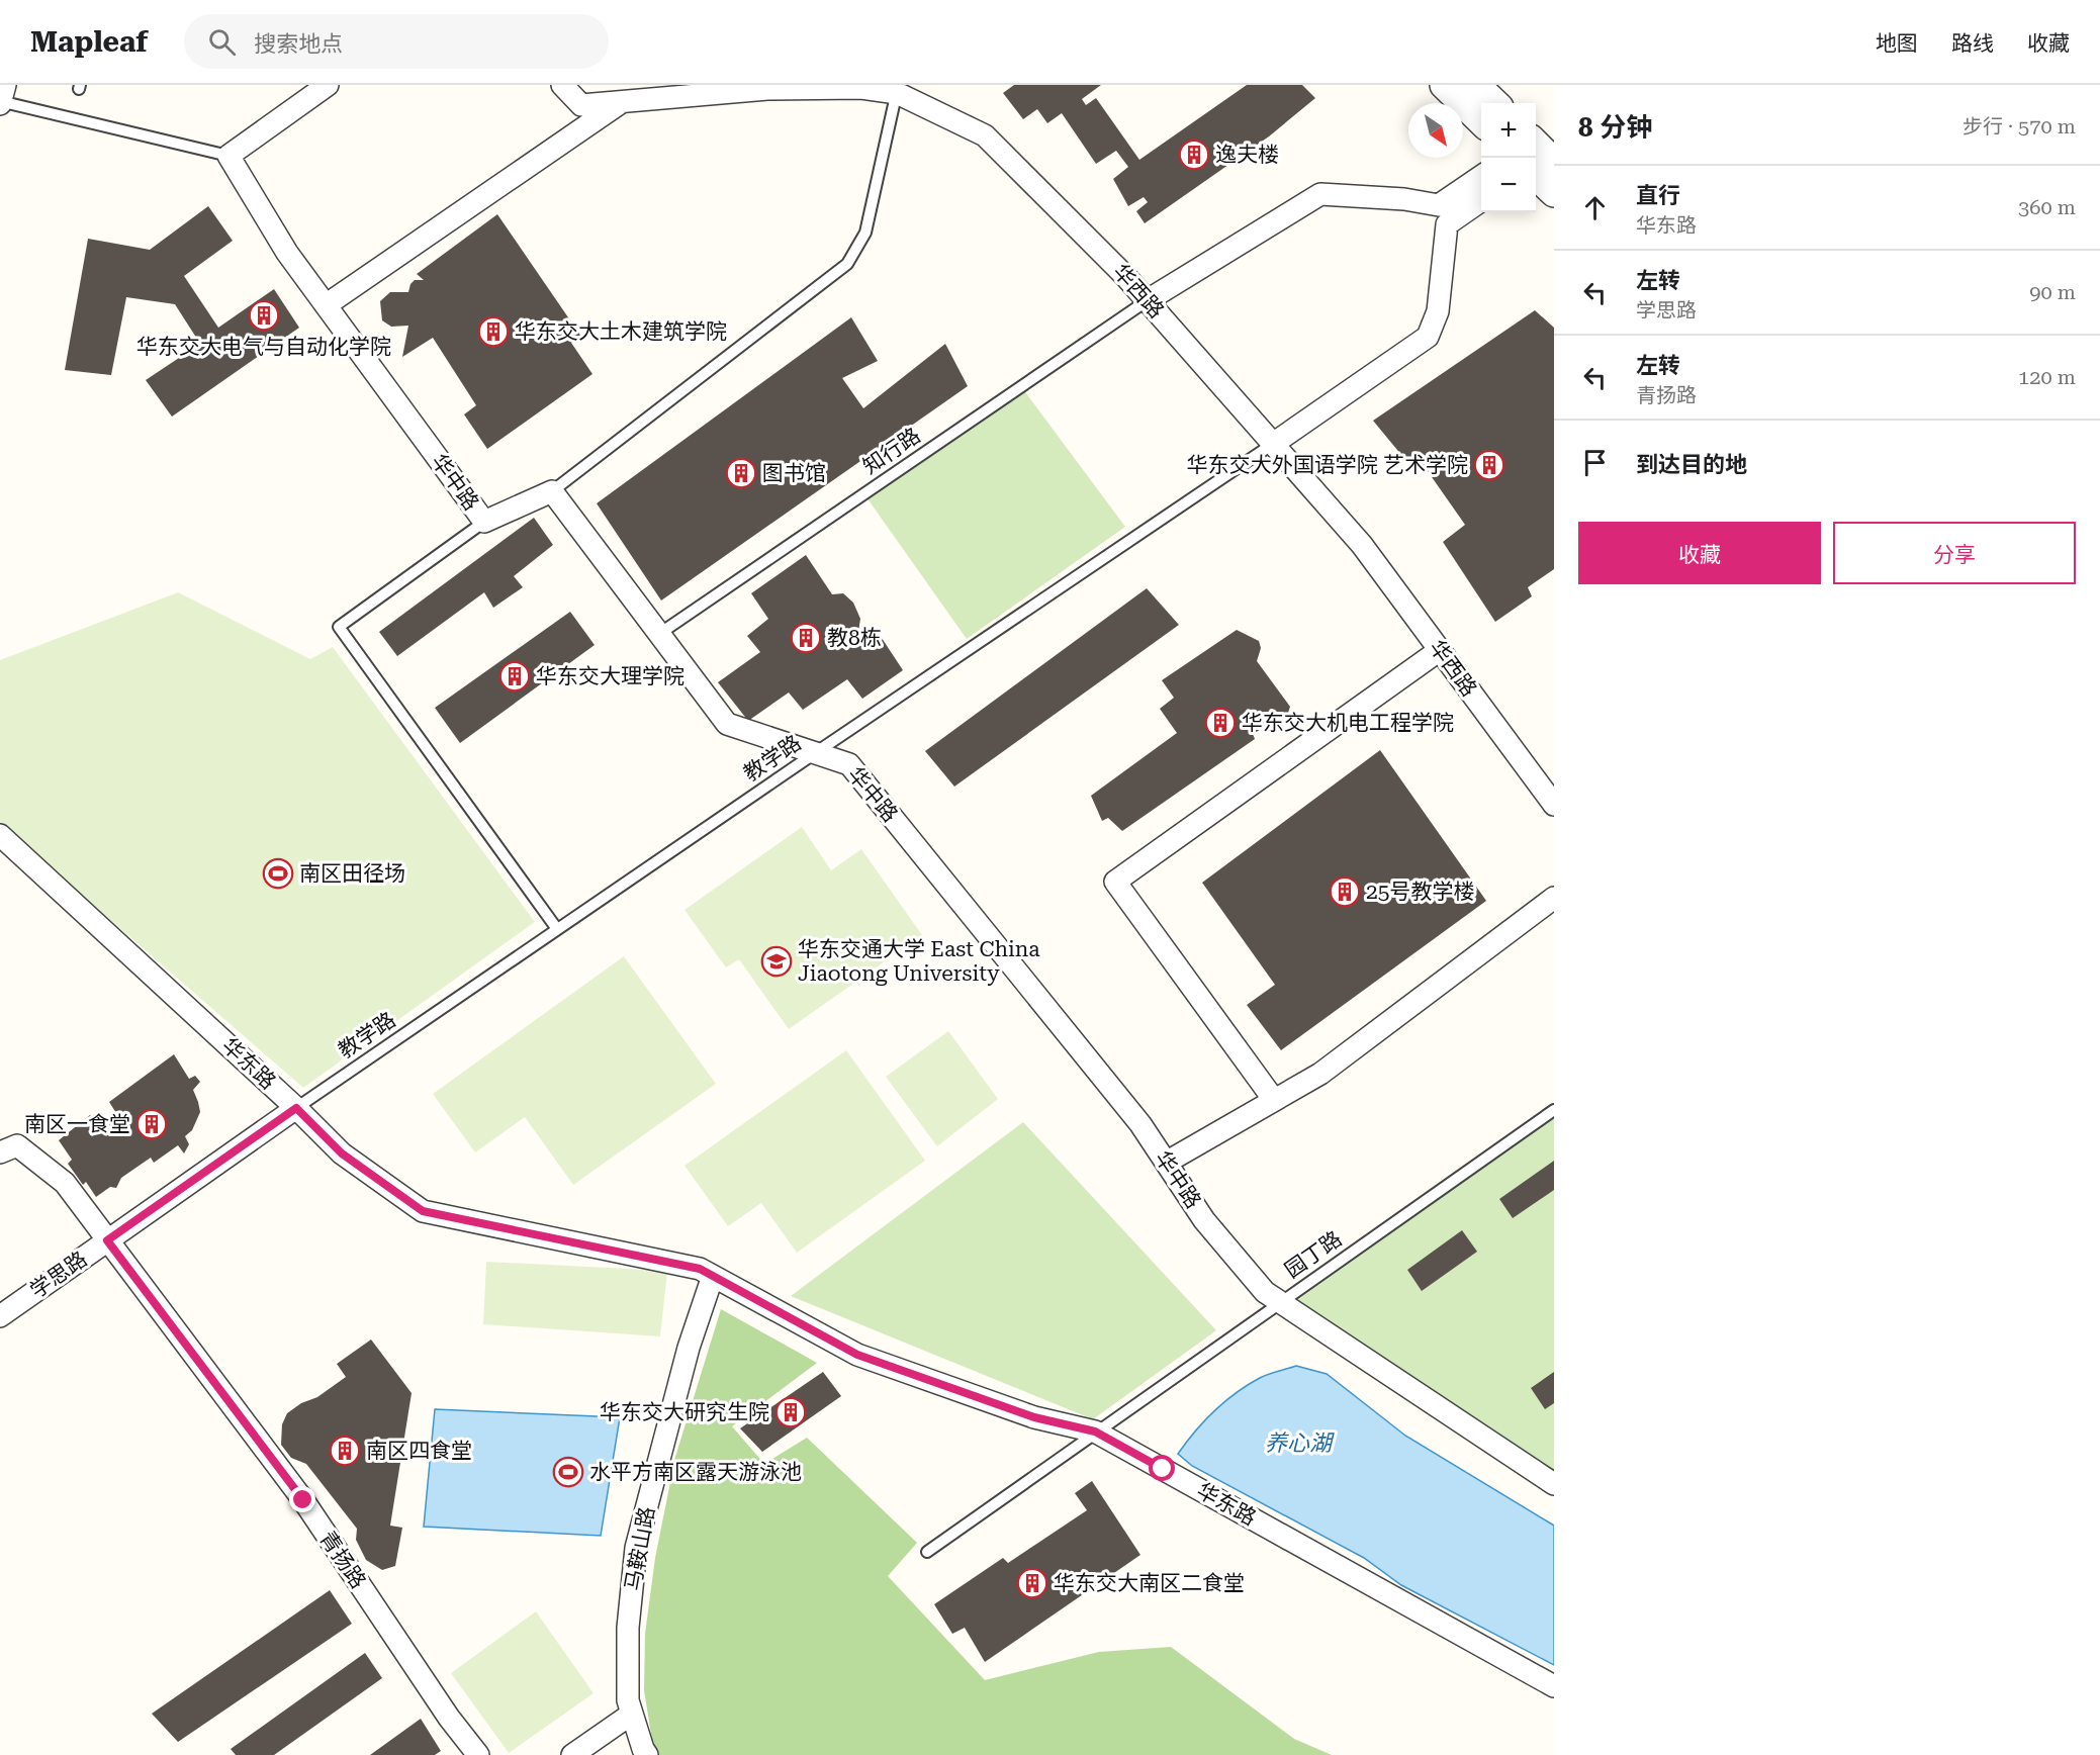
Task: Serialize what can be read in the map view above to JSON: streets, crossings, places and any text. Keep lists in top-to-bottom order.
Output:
{
  "streets": {
    "street": [
      "华西路",
      "华中路",
      "华东路",
      "学思路",
      "马鞍山路",
      "青扬路"
    ],
    "lane": ["知行路", "教学路", "园丁路"]
  },
  "crossings": [
    ["华西路", "知行路"],
    ["华西路", "教学路"],
    ["知行路", "华中路"],
    ["华中路", "教学路"],
    ["华中路", "园丁路"],
    ["教学路", "华东路"],
    ["教学路", "学思路"],
    ["华东路", "园丁路"],
    ["华东路", "学思路"],
    ["华东路", "马鞍山路"],
    ["学思路", "青扬路"]
  ],
  "water": ["养心湖"],
  "places": {
    "building": [
      "逸夫楼",
      "华东交大电气与自动化学院",
      "华东交大土木建筑学院",
      "华东交大外国语学院 艺术学院",
      "图书馆",
      "教8栋",
      "华东交大理学院",
      "华东交大机电工程学院",
      "25号教学楼",
      "南区一食堂",
      "华东交大研究生院",
      "南区四食堂",
      "华东交大南区二食堂"
    ],
    "sports": ["南区田径场", "水平方南区露天游泳池"],
    "school or university": ["华东交通大学 East China Jiaotong University"]
  },
  "north": "bottom right",
  "page": {
    "header": "Mapleaf",
    "search": "搜索地点",
    "nav": ["地图", "路线", "收藏"],
    "heading": ["8 分钟", "步行 · 570 m"],
    "map_buttons": ["+", "−"],
    "list": [
      ["直行", "华东路", "360 m"],
      ["左转", "学思路", "90 m"],
      ["左转", "青扬路", "120 m"],
      "到达目的地"
    ],
    "buttons": ["收藏", "分享"]
  }
}
